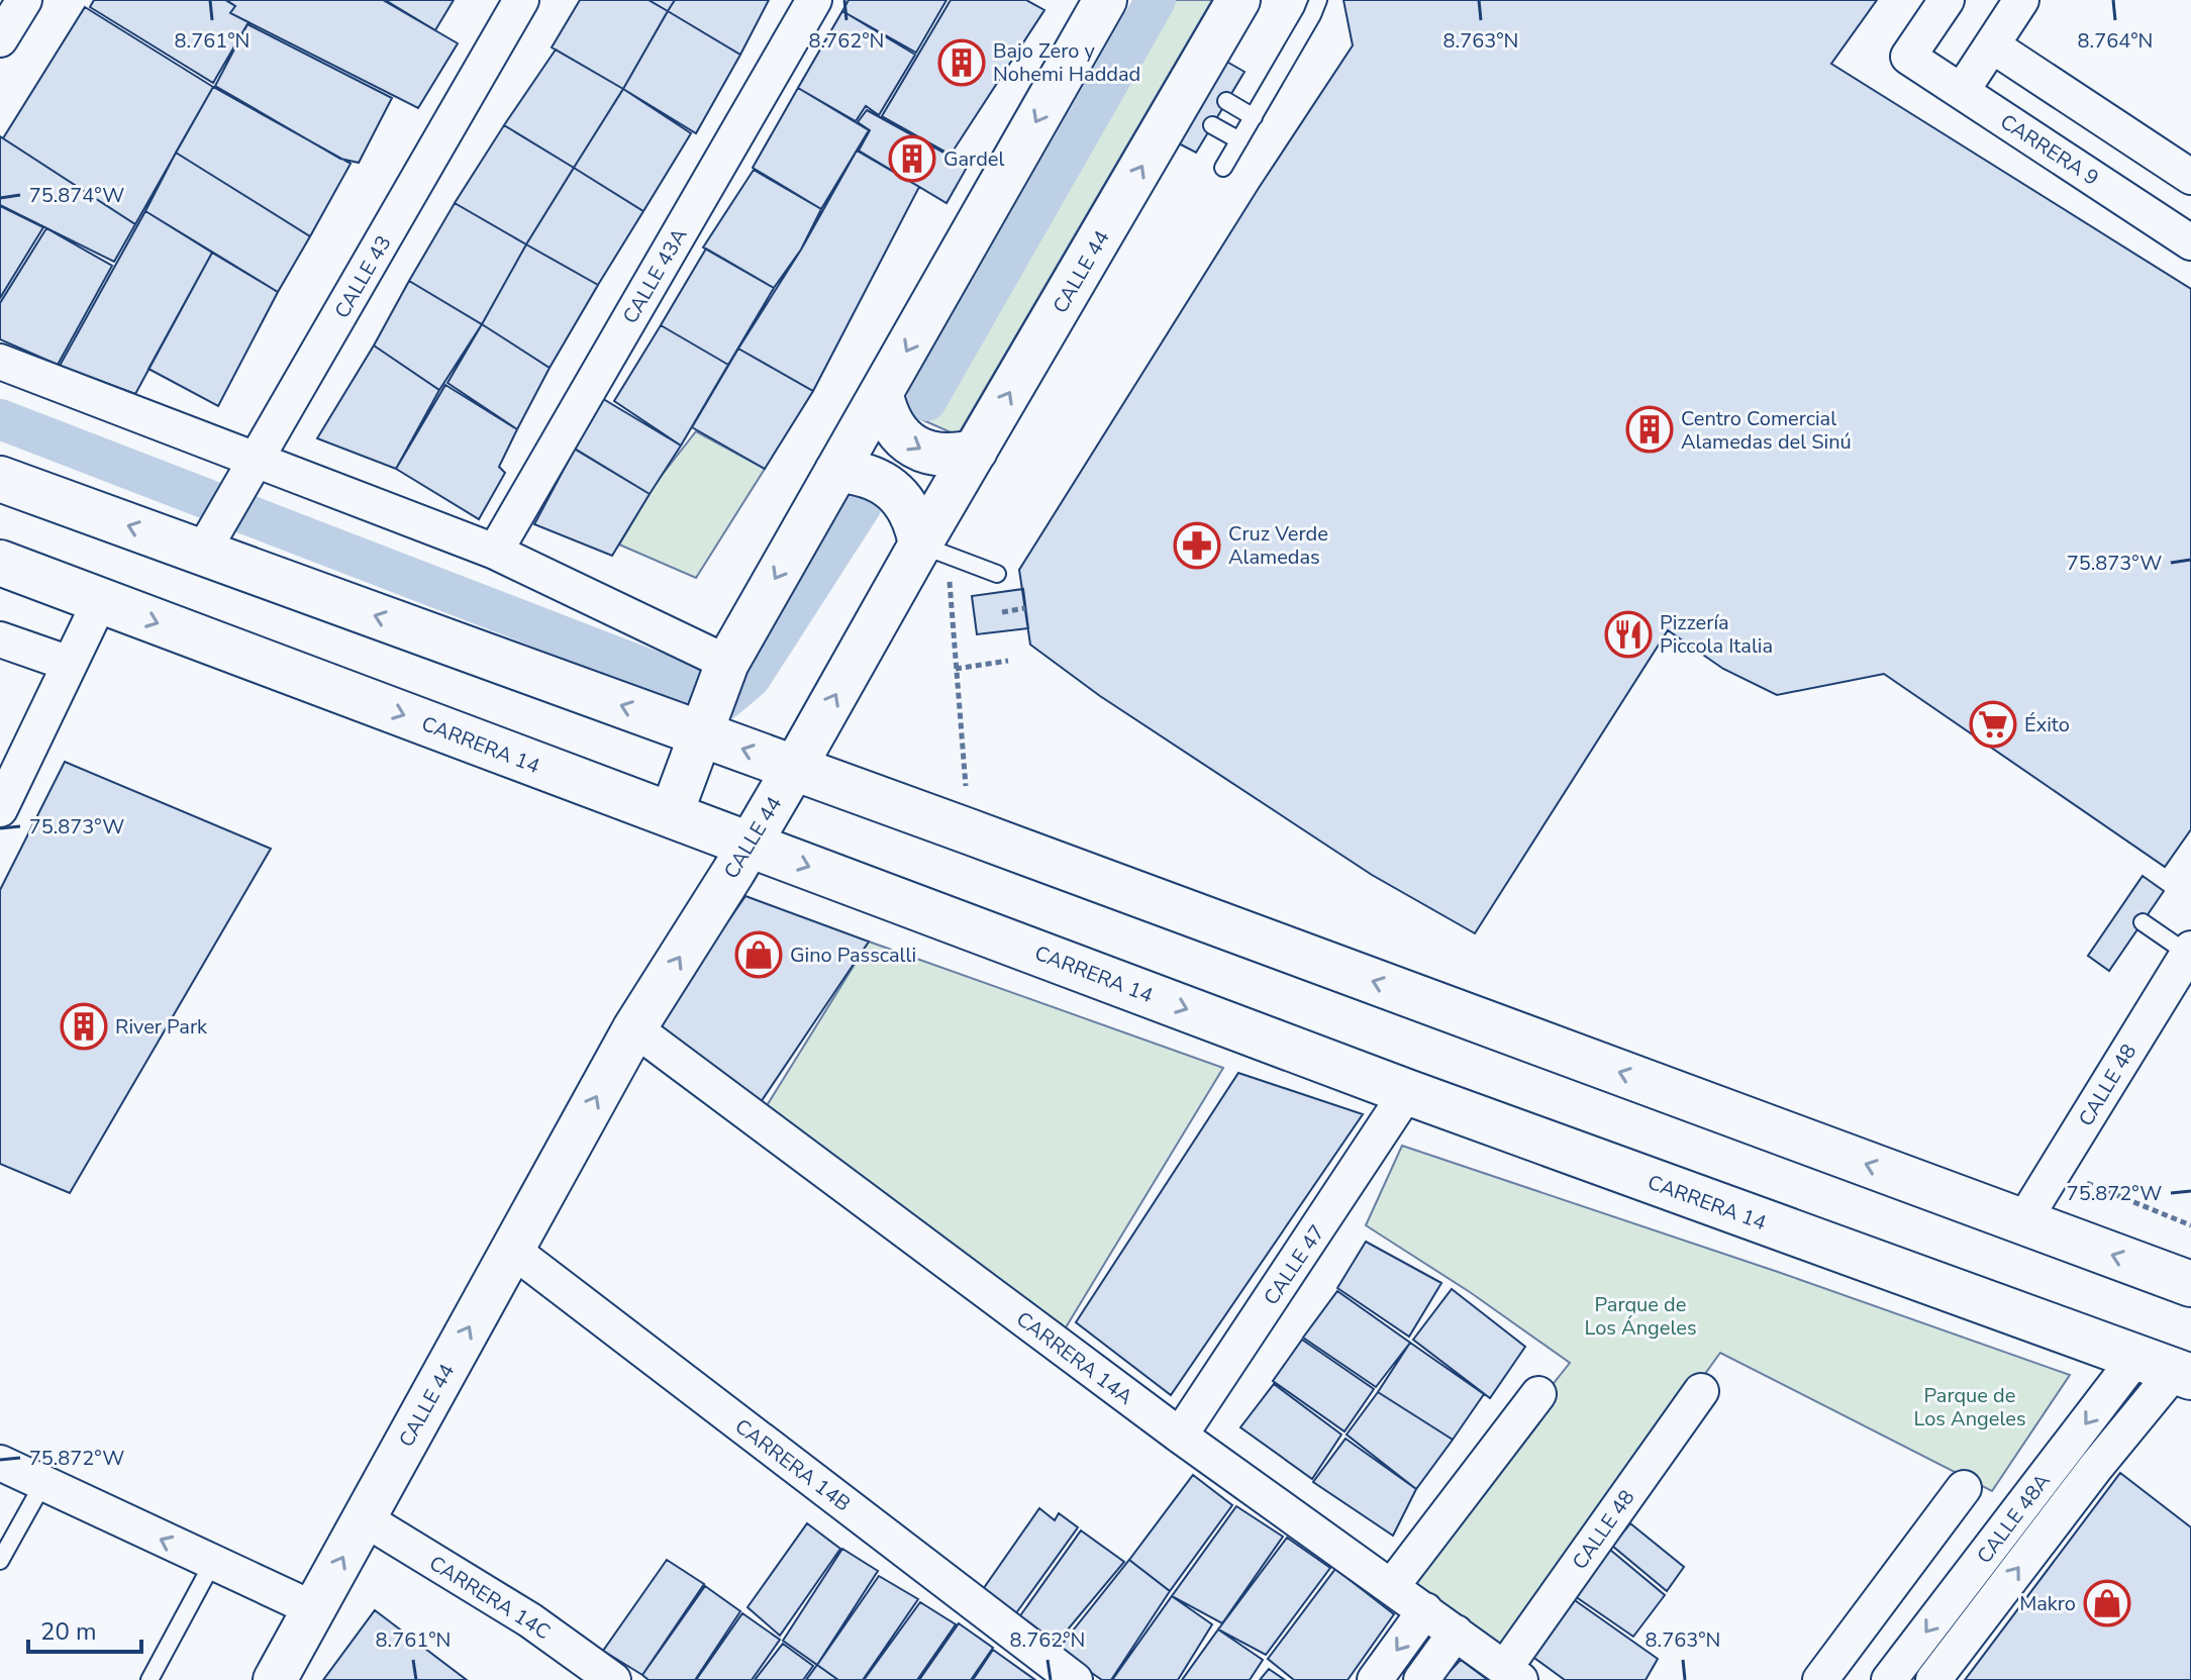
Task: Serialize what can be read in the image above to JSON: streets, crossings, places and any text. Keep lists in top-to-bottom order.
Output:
{
  "streets": {
    "main road": ["CARRERA 14"],
    "street": [
      "CARRERA 9",
      "CALLE 44",
      "CALLE 43A",
      "CALLE 43",
      "CALLE 48",
      "CALLE 47",
      "CARRERA 14A",
      "CARRERA 14B",
      "CALLE 48A",
      "CARRERA 14C"
    ]
  },
  "crossings": [
    ["CALLE 44", "CARRERA 14"],
    ["CALLE 44", "CARRERA 14A"],
    ["CALLE 44", "CARRERA 14B"],
    ["CALLE 44", "CARRERA 14C"],
    ["CARRERA 14", "CALLE 47"],
    ["CARRERA 14", "CALLE 48A"],
    ["CALLE 48", "CARRERA 14A"],
    ["CALLE 47", "CARRERA 14A"]
  ],
  "parks": ["Parque de Los Ángeles", "Parque de Los Angeles"],
  "places": {
    "building": [
      "Bajo Zero y Nohemi Haddad",
      "Gardel",
      "Centro Comercial Alamedas del Sinú",
      "River Park"
    ],
    "pharmacy": ["Cruz Verde Alamedas"],
    "restaurant": ["Pizzería Piccola Italia"],
    "supermarket": ["Éxito"],
    "shop": ["Gino Passcalli", "Makro"]
  },
  "scale_bar": "20 m",
  "coordinates": [
    "8.761°N",
    "8.762°N",
    "8.763°N",
    "8.764°N",
    "75.874°W",
    "75.873°W",
    "75.872°W"
  ]
}
